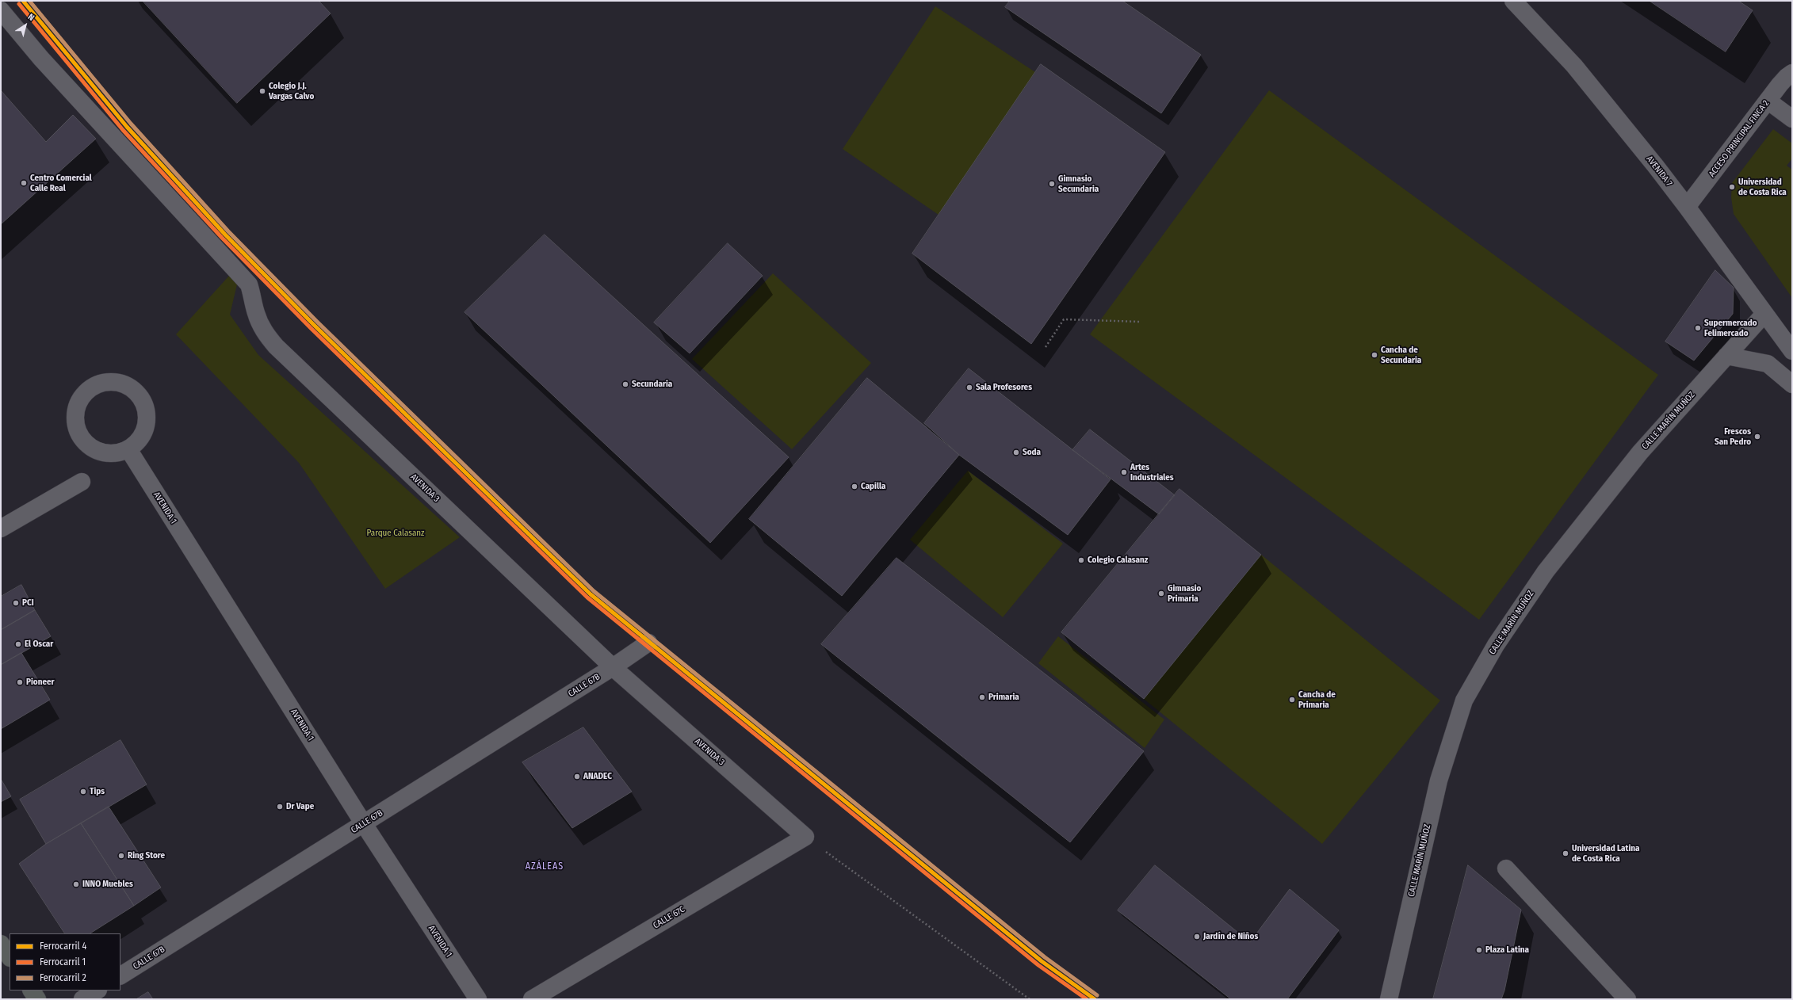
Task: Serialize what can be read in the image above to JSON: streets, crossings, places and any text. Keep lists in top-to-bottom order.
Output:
{
  "streets": {
    "street": [
      "ACCESO PRINCIPAL FINCA 2",
      "AVENIDA 7",
      "CALLE MARÍN MUÑOZ",
      "AVENIDA 3",
      "AVENIDA 1",
      "CALLE 67B",
      "CALLE 67C"
    ]
  },
  "crossings": [
    ["ACCESO PRINCIPAL FINCA 2", "AVENIDA 7"],
    ["AVENIDA 7", "CALLE MARÍN MUÑOZ"],
    ["AVENIDA 3", "CALLE 67B"],
    ["AVENIDA 3", "CALLE 67C"],
    ["AVENIDA 1", "CALLE 67B"]
  ],
  "districts": ["AZÁLEAS"],
  "parks": ["Parque Calasanz"],
  "places": [
    "Colegio J.J. Vargas Calvo",
    "Centro Comercial Calle Real",
    "Gimnasio Secundaria",
    "Universidad de Costa Rica",
    "Supermercado Felimercado",
    "Cancha de Secundaria",
    "Secundaria",
    "Sala Profesores",
    "Frescos San Pedro",
    "Soda",
    "Artes Industriales",
    "Capilla",
    "Colegio Calasanz",
    "Gimnasio Primaria",
    "PCI",
    "El Oscar",
    "Pioneer",
    "Primaria",
    "Cancha de Primaria",
    "ANADEC",
    "Tips",
    "Dr Vape",
    "Universidad Latina de Costa Rica",
    "Ring Store",
    "INNO Muebles",
    "Jardín de Niños",
    "Plaza Latina"
  ],
  "lines": ["rail line 4", "rail line 2", "rail line 1"],
  "legend": ["Ferrocarril 4", "Ferrocarril 1", "Ferrocarril 2"],
  "north": "top right"
}
